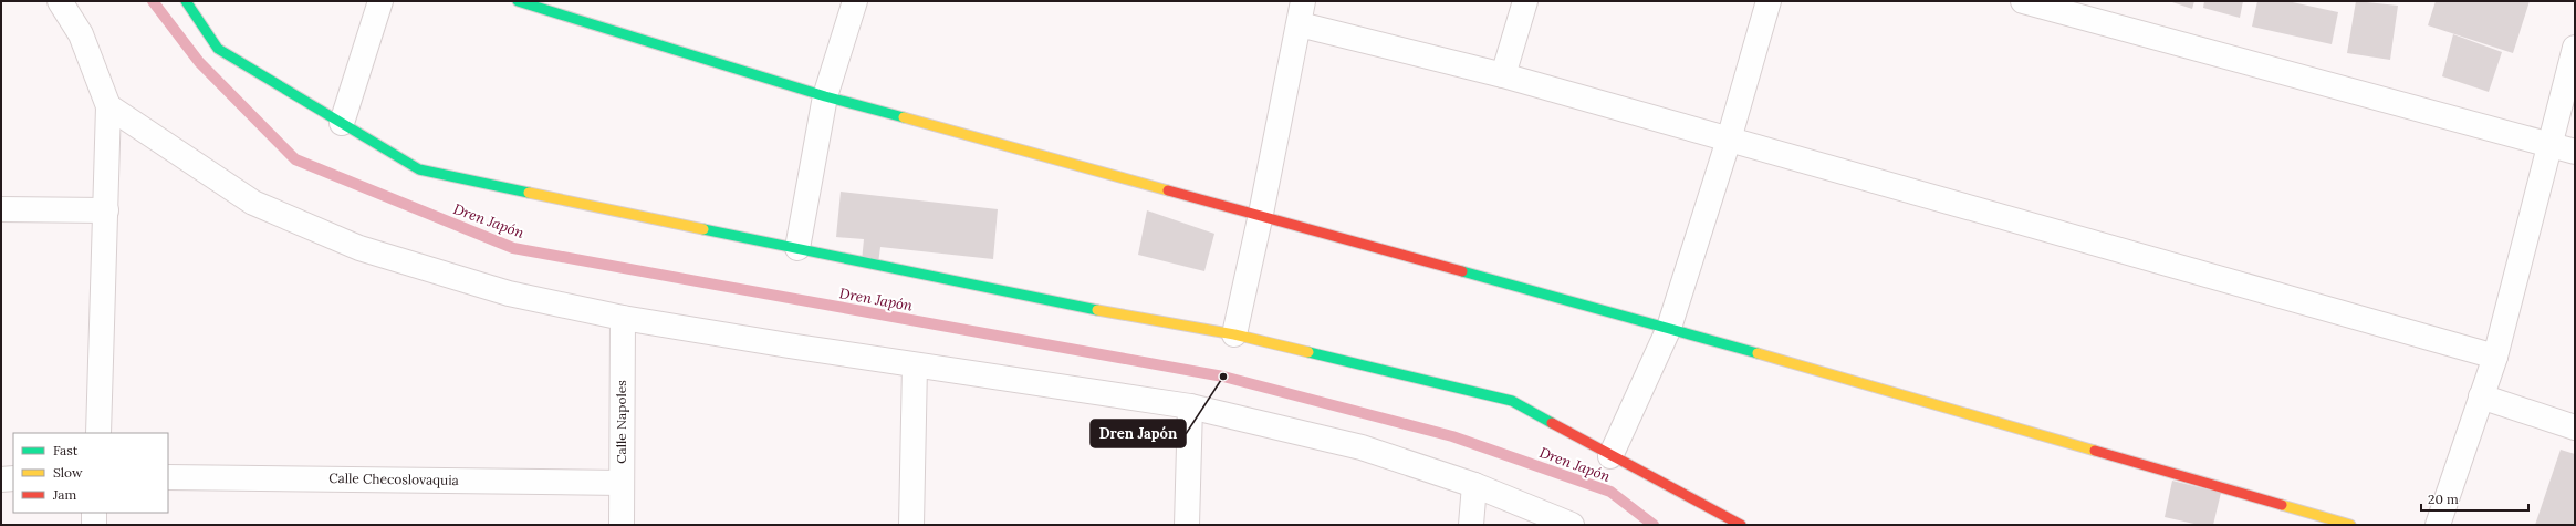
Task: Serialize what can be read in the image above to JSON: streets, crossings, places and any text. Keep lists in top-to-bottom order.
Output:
{
  "streets": {
    "street": ["Calle Napoles", "Calle Checoslovaquia"]
  },
  "crossings": [
    ["Calle Napoles", "Calle Checoslovaquia"]
  ],
  "water": ["Dren Japón"],
  "places": ["Dren Japón"],
  "legend": ["Fast", "Slow", "Jam"],
  "scale_bar": "20 m"
}
